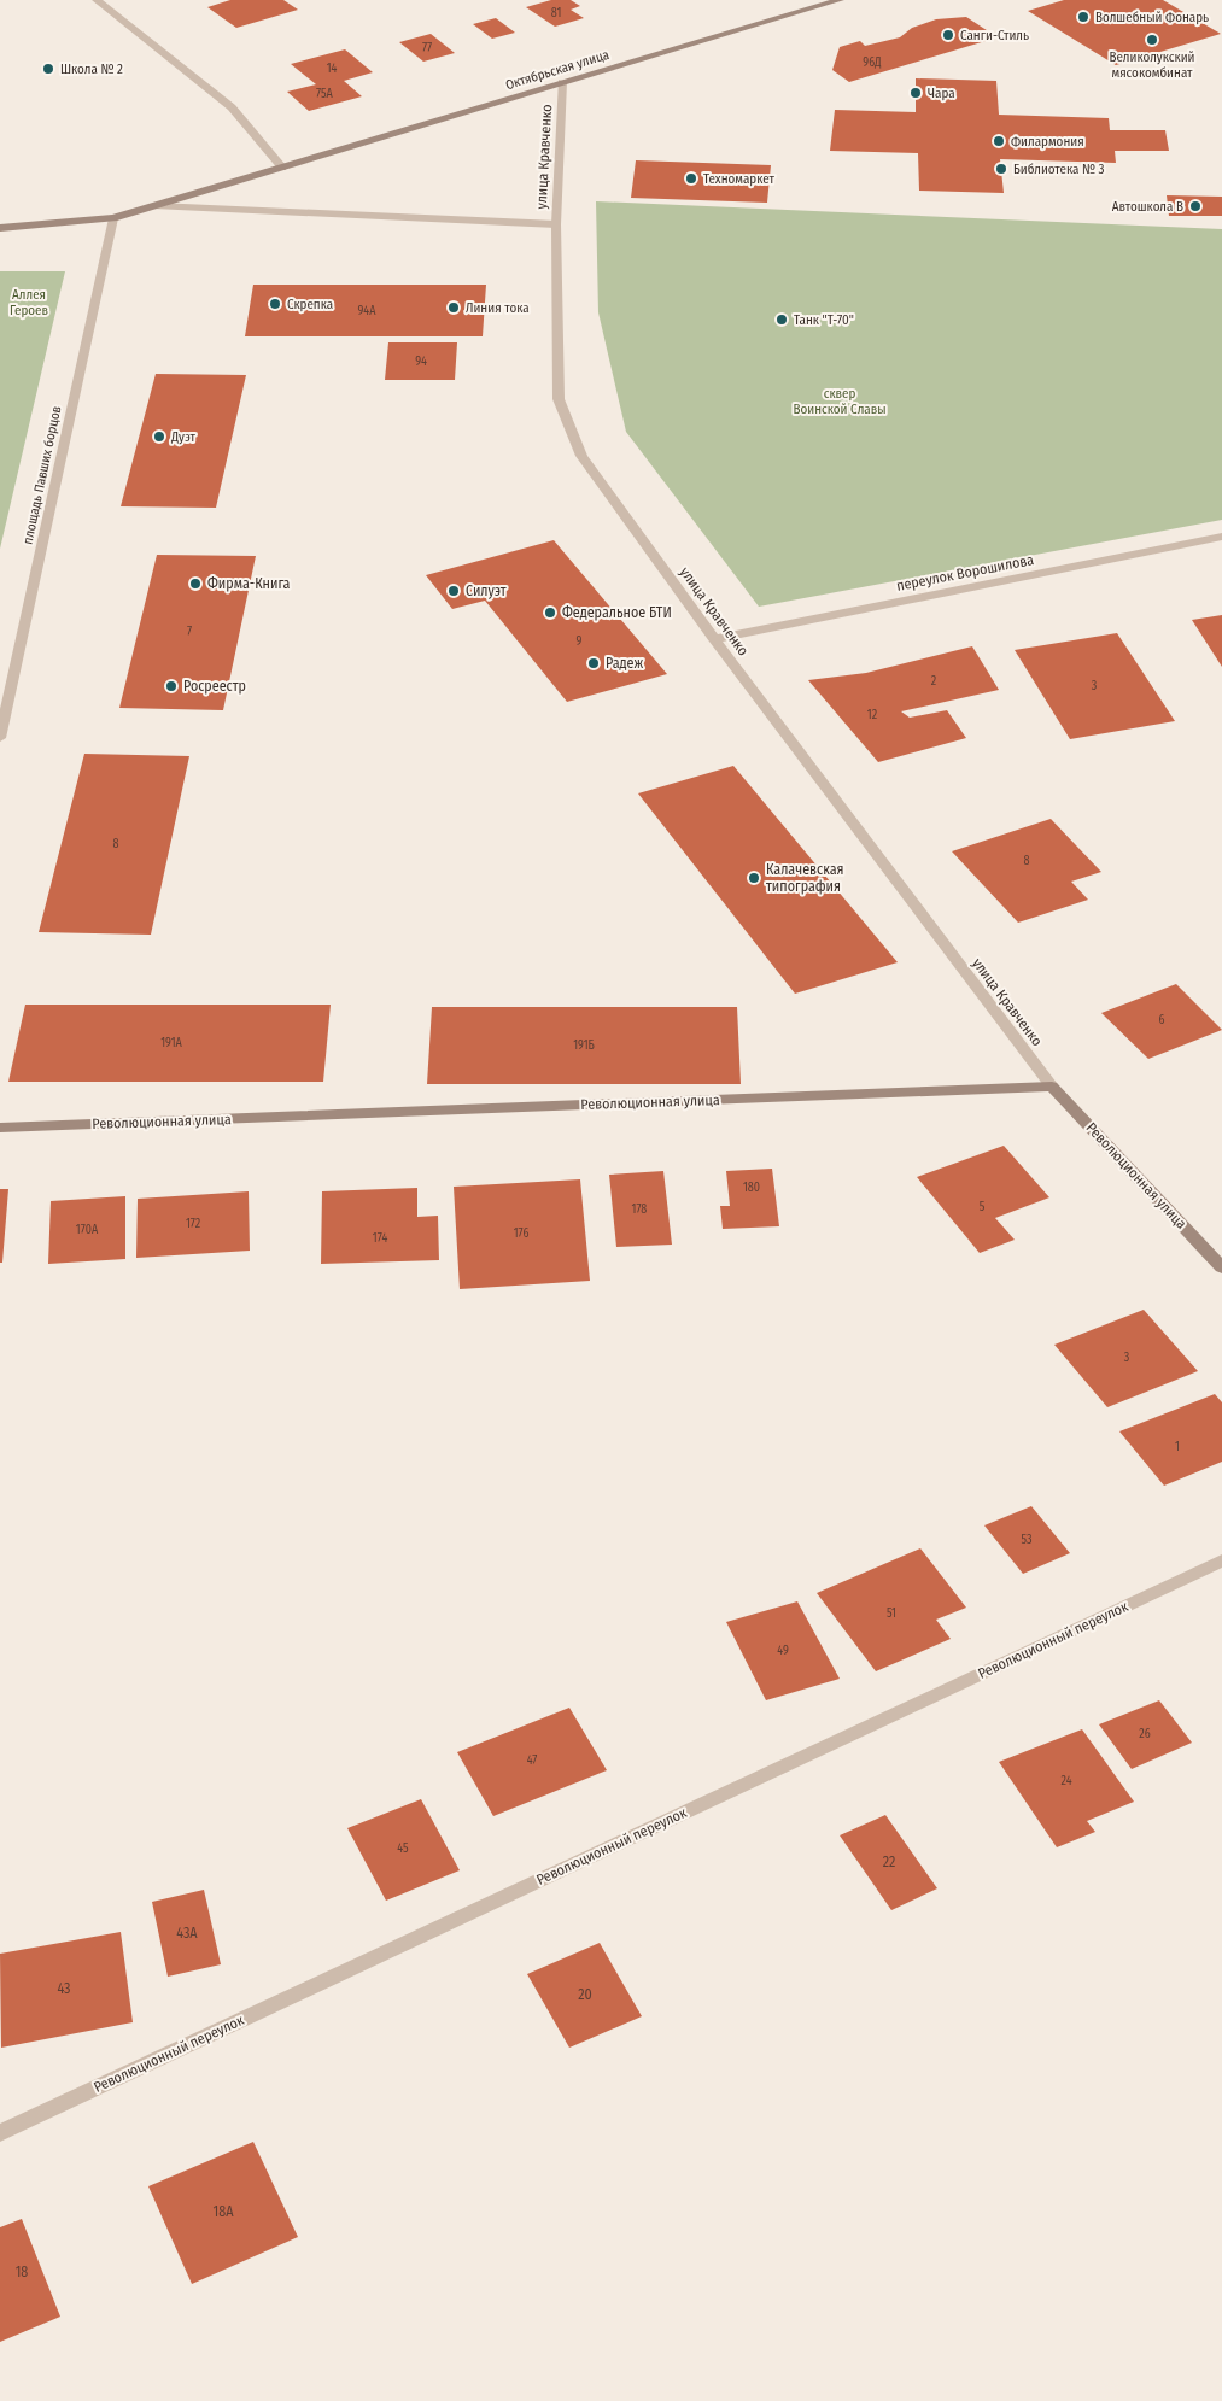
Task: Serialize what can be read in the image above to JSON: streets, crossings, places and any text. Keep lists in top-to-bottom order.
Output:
{
  "streets": {
    "main road": ["Октябрьская улица", "Революционная улица"],
    "street": [
      "улица Кравченко",
      "площадь Павших борцов",
      "переулок Ворошилова",
      "Революционный переулок"
    ]
  },
  "crossings": [
    ["Октябрьская улица", "улица Кравченко"],
    ["Октябрьская улица", "площадь Павших борцов"],
    ["улица Кравченко", "переулок Ворошилова"],
    ["улица Кравченко", "Революционная улица"]
  ],
  "parks": ["Аллея Героев", "сквер Воинской Славы"],
  "places": [
    "Волшебный Фонарь",
    "Санги-Стиль",
    "Великолукский мясокомбинат",
    "Школа № 2",
    "Чара",
    "Филармония",
    "Библиотека № 3",
    "Техномаркет",
    "Автошкола В",
    "Скрепка",
    "Линия тока",
    "Танк \"Т-70\"",
    "Дуэт",
    "Фирма-Книга",
    "Силуэт",
    "Федеральное БТИ",
    "Радеж",
    "Росреестр",
    "Калачевская типография"
  ],
  "house_numbers": [
    "81",
    "77",
    "96Д",
    "14",
    "75А",
    "94А",
    "94",
    "7",
    "9",
    "2",
    "3",
    "12",
    "8",
    "8",
    "6",
    "191А",
    "191Б",
    "180",
    "5",
    "178",
    "172",
    "170А",
    "176",
    "174",
    "3",
    "1",
    "53",
    "51",
    "49",
    "26",
    "47",
    "24",
    "45",
    "22",
    "43А",
    "43",
    "20",
    "18А",
    "18"
  ]
}
